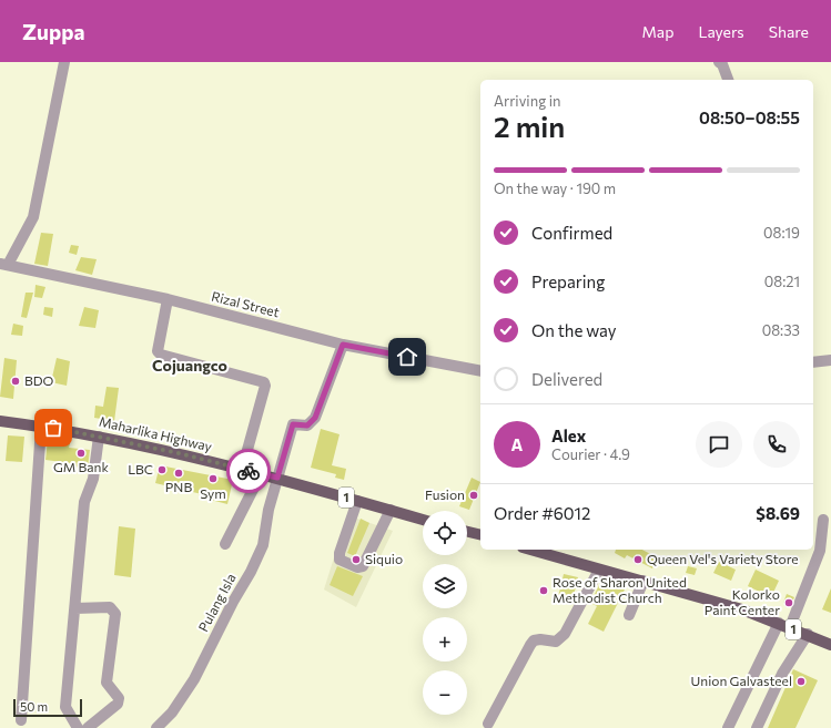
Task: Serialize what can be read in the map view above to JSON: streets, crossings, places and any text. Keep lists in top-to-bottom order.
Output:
{
  "streets": {
    "main road": ["Maharlika Highway", "1"],
    "street": ["Rizal Street", "Pulang Isla"]
  },
  "crossings": [
    ["Rizal Street", "Pulang Isla"],
    ["Maharlika Highway", "Pulang Isla"]
  ],
  "districts": ["Cojuangco"],
  "places": [
    "BDO",
    "GM Bank",
    "LBC",
    "PNB",
    "Sym",
    "Fusion",
    "Siquio",
    "Queen Vel's Variety Store",
    "Rose of Sharon United Methodist Church",
    "Kolorko Paint Center",
    "Union Galvasteel"
  ],
  "scale_bar": "50 m",
  "page": {
    "header": "Zuppa",
    "nav": ["Map", "Layers", "Share"],
    "heading": ["2 min", "Arriving in", "08:50–08:55"],
    "panel": [
      "Alex",
      "Courier · 4.9",
      "Order #6012",
      "$8.69"
    ],
    "bar": "On the way · 190 m",
    "list": [
      ["Confirmed", "08:19"],
      ["Preparing", "08:21"],
      ["On the way", "08:33"],
      "Delivered"
    ],
    "round": "A",
    "map_buttons": ["+", "−"],
    "scale": "50 m"
  }
}
